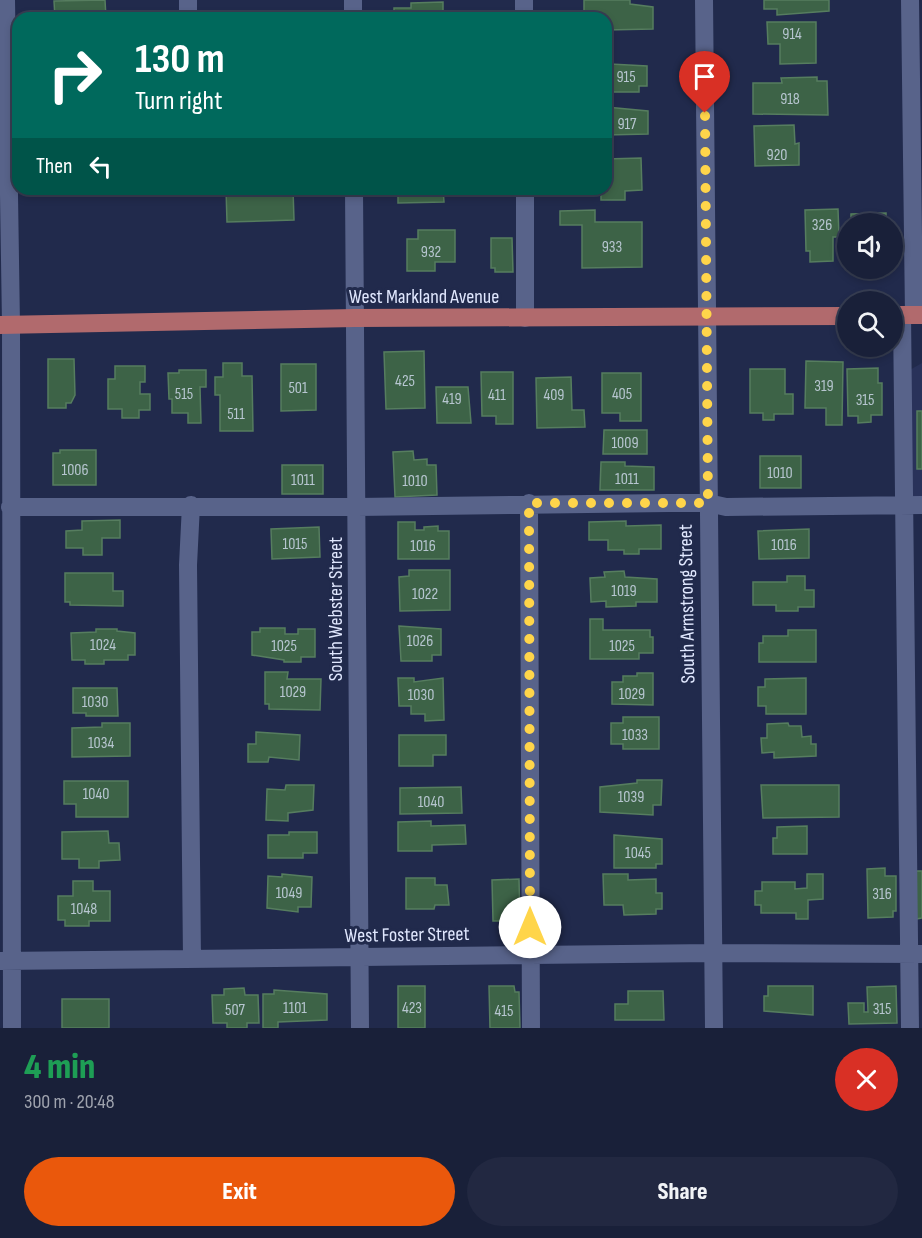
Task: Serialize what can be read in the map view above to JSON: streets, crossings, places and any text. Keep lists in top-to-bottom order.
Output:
{
  "streets": {
    "main road": ["West Markland Avenue"],
    "street": ["South Armstrong Street", "South Webster Street", "West Foster Street"]
  },
  "crossings": [
    ["West Markland Avenue", "South Armstrong Street"],
    ["West Markland Avenue", "South Webster Street"],
    ["South Armstrong Street", "West Foster Street"],
    ["South Webster Street", "West Foster Street"]
  ],
  "house_numbers": [
    "914",
    "915",
    "918",
    "917",
    "920",
    "326",
    "933",
    "932",
    "425",
    "319",
    "501",
    "515",
    "405",
    "411",
    "409",
    "419",
    "315",
    "511",
    "1009",
    "1006",
    "1010",
    "1011",
    "1011",
    "1010",
    "1015",
    "1016",
    "1016",
    "1019",
    "1022",
    "1026",
    "1024",
    "1025",
    "1025",
    "1029",
    "1029",
    "1030",
    "1030",
    "1033",
    "1034",
    "1040",
    "1039",
    "1040",
    "1045",
    "1049",
    "316",
    "1048",
    "1101",
    "423",
    "315",
    "507",
    "415"
  ],
  "page": {
    "turn": ["130 m", "Turn right"],
    "then": "Then",
    "heading": ["4 min", "300 m · 20:48"],
    "buttons": ["Exit", "Share"]
  }
}
